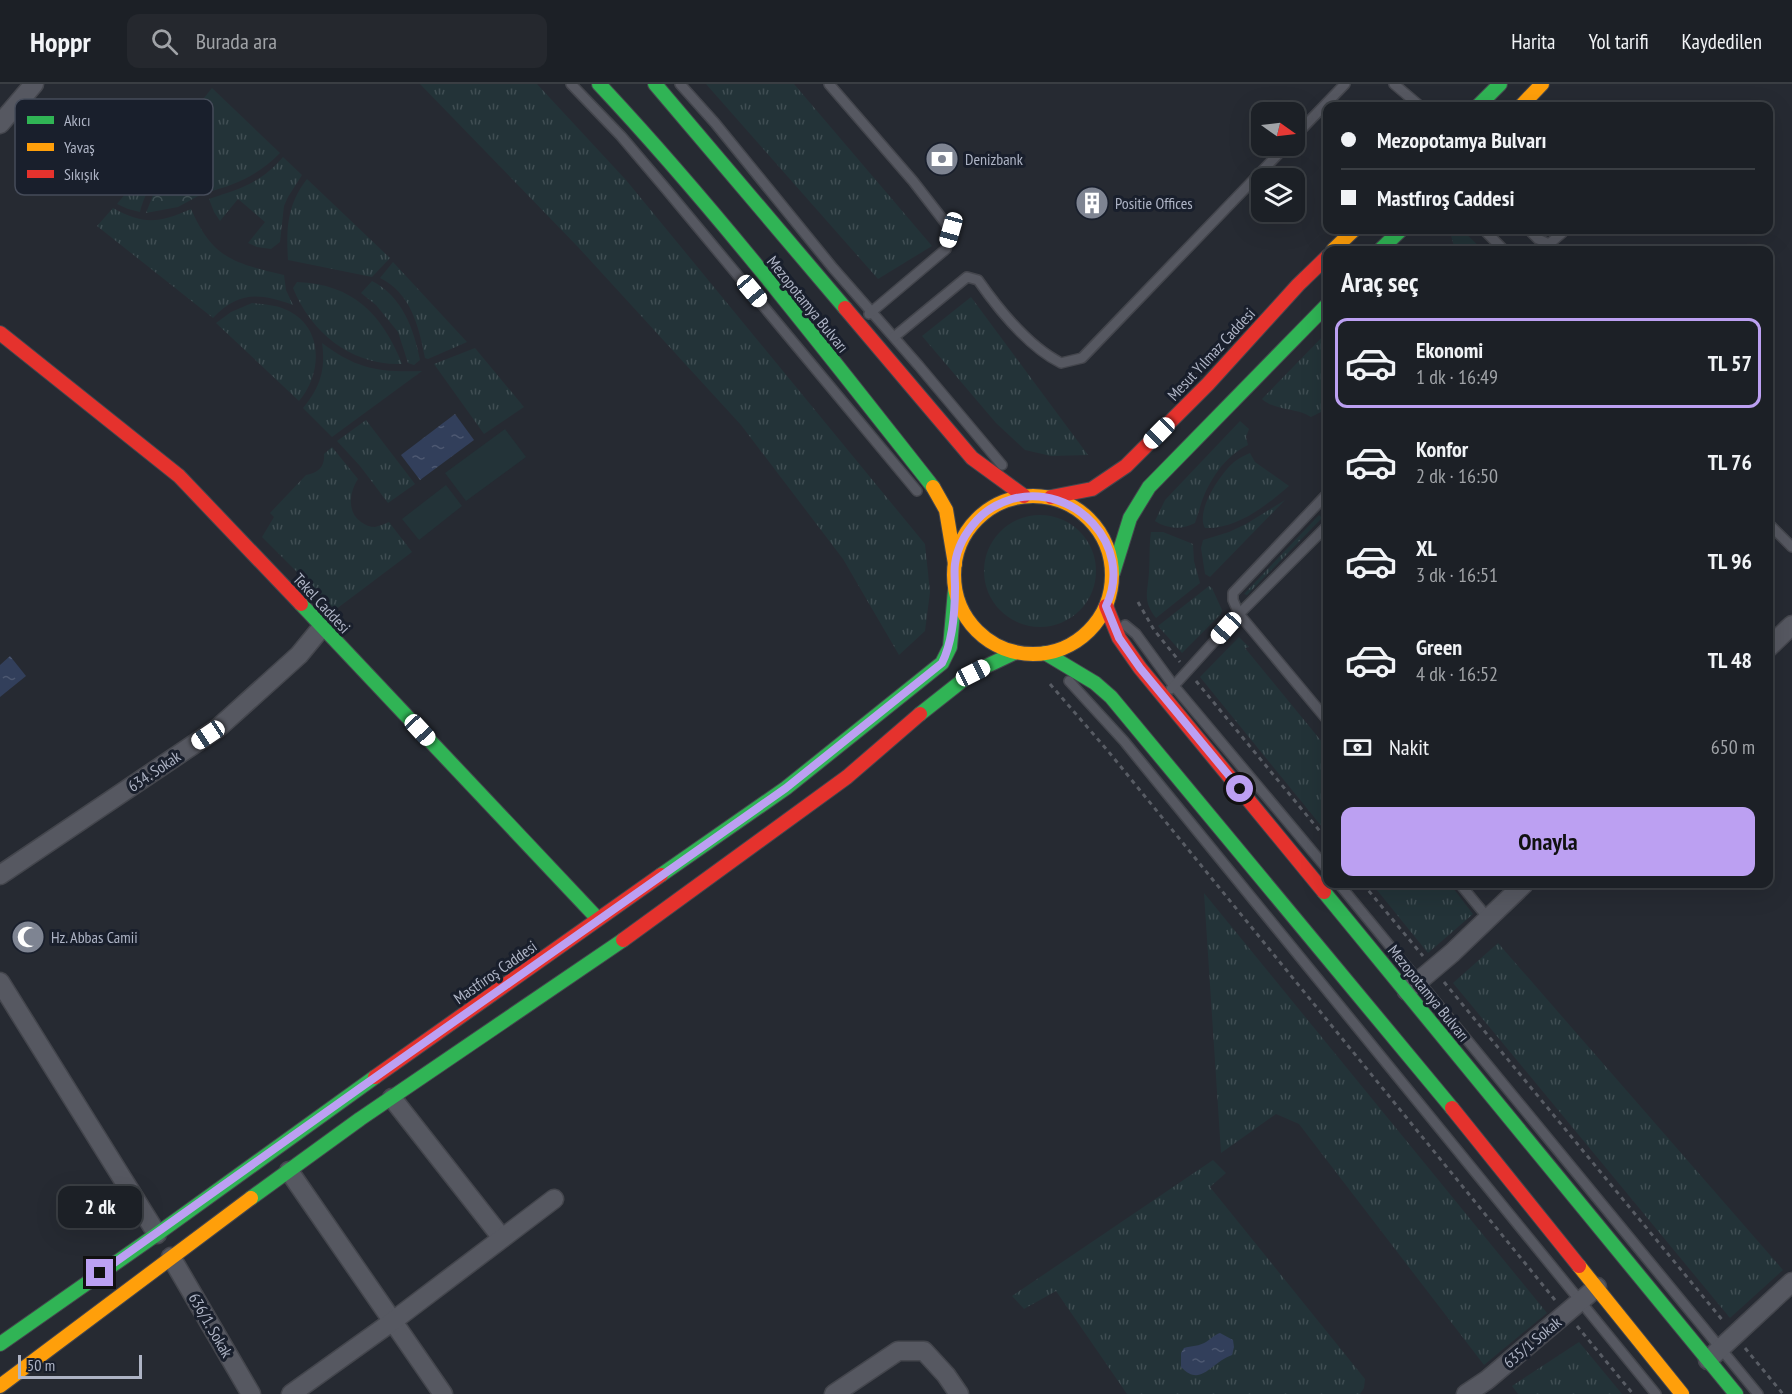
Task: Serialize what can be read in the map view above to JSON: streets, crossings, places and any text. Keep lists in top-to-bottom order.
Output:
{
  "streets": {
    "main road": [
      "Mezopotamya Bulvarı",
      "Mesut Yılmaz Caddesi",
      "Tekel Caddesi",
      "Mastfıroş Caddesi"
    ],
    "street": ["634. Sokak", "636/1. Sokak", "635/1 Sokak"]
  },
  "crossings": [
    ["Mezopotamya Bulvarı", "Mesut Yılmaz Caddesi"],
    ["Mezopotamya Bulvarı", "Mastfıroş Caddesi"],
    ["Mesut Yılmaz Caddesi", "Mastfıroş Caddesi"],
    ["Tekel Caddesi", "634. Sokak"],
    ["Tekel Caddesi", "Mastfıroş Caddesi"]
  ],
  "places": {
    "bank": ["Denizbank"],
    "building": ["Positie Offices"],
    "mosque": ["Hz. Abbas Camii"]
  },
  "legend": ["Akıcı", "Yavaş", "Sıkışık"],
  "scale_bar": "50 m",
  "north": "right",
  "page": {
    "header": "Hoppr",
    "search": "Burada ara",
    "nav": ["Harita", "Yol tarifi", "Kaydedilen"],
    "banner": ["Mezopotamya Bulvarı", "Mastfıroş Caddesi"],
    "heading": "Araç seç",
    "list": [
      {
        "name": "Ekonomi",
        "note": "1 dk · 16:49",
        "value": "TL 57"
      },
      {
        "name": "Konfor",
        "note": "2 dk · 16:50",
        "value": "TL 76"
      },
      {
        "name": "XL",
        "note": "3 dk · 16:51",
        "value": "TL 96"
      },
      {
        "name": "Green",
        "note": "4 dk · 16:52",
        "value": "TL 48"
      }
    ],
    "pay": ["Nakit", "650 m"],
    "buttons": "Onayla",
    "bubble": "2 dk",
    "scale": "50 m"
  }
}
